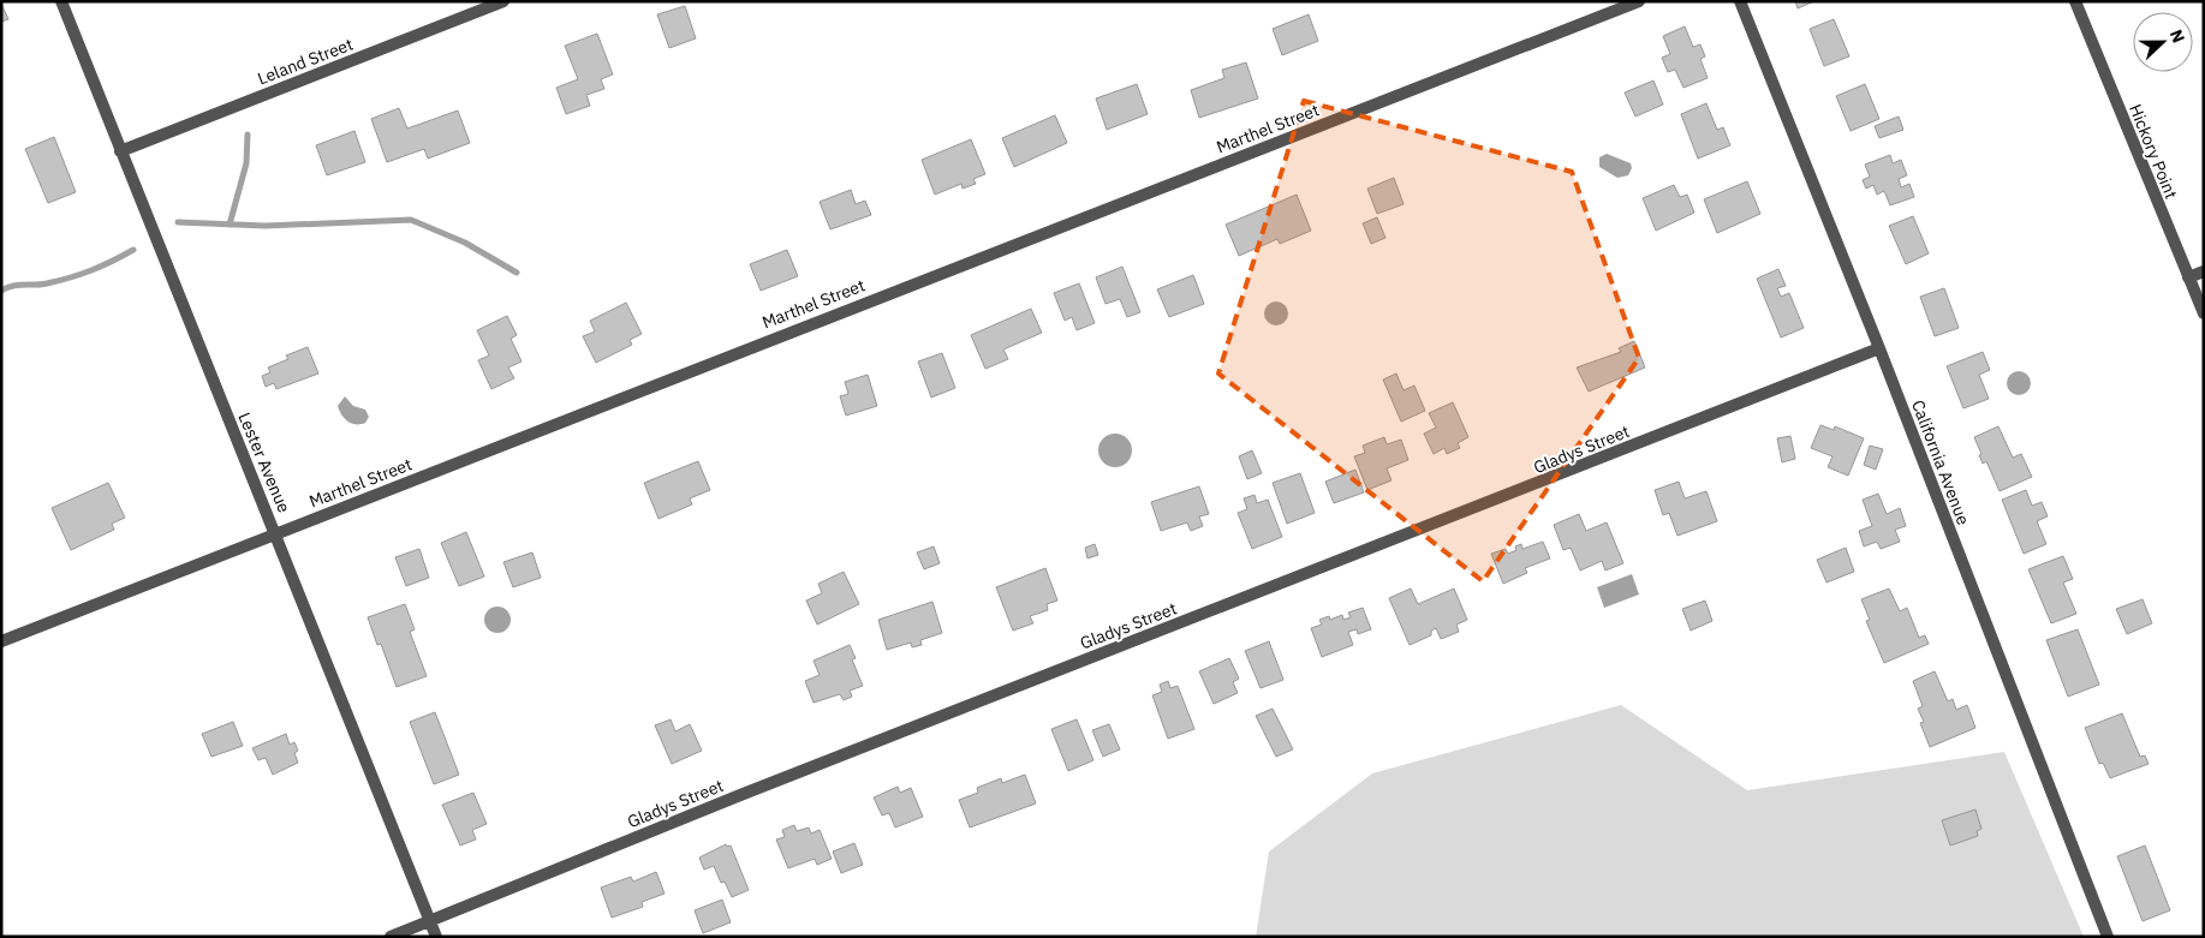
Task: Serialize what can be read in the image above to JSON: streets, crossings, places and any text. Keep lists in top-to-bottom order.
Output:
{
  "streets": {
    "street": [
      "Leland Street",
      "Marthel Street",
      "Hickory Point",
      "Gladys Street",
      "Lester Avenue",
      "California Avenue"
    ]
  },
  "crossings": [
    ["Leland Street", "Lester Avenue"],
    ["Marthel Street", "Lester Avenue"],
    ["Gladys Street", "Lester Avenue"],
    ["Gladys Street", "California Avenue"]
  ],
  "north": "right"
}
